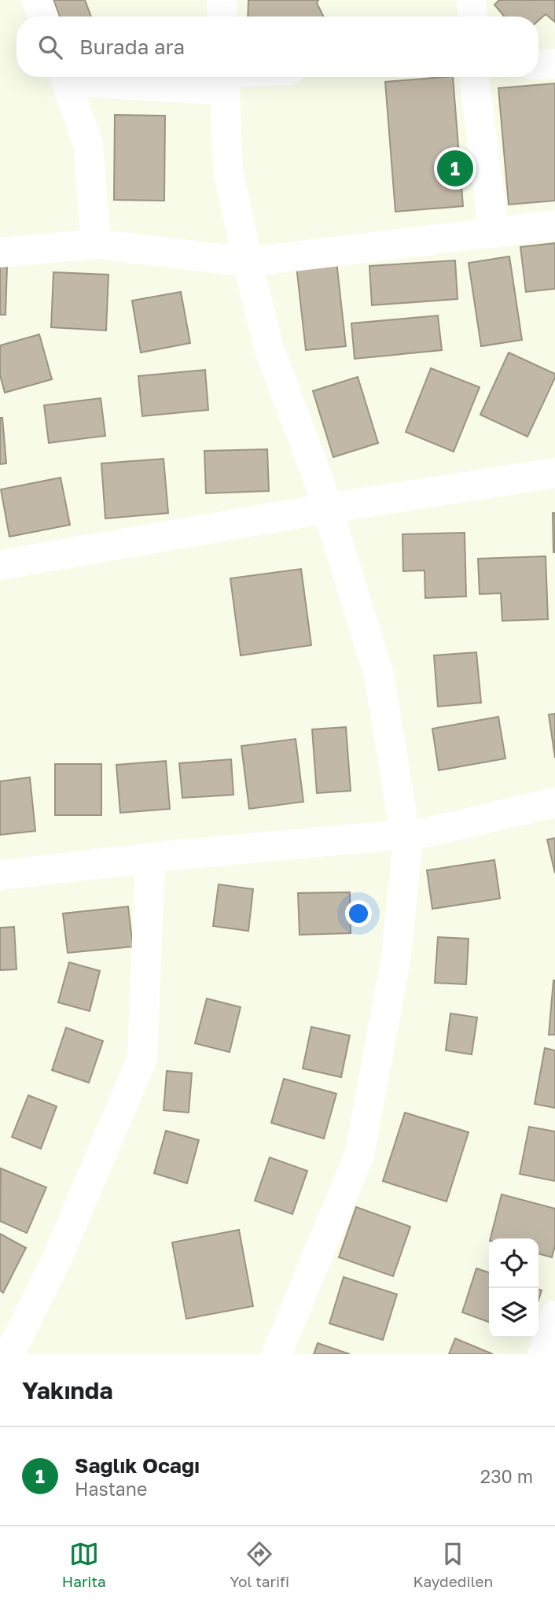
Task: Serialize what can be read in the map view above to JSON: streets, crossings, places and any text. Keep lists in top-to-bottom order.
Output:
{
  "page": {
    "search": "Burada ara",
    "pins": "1",
    "heading": "Yakında",
    "list": [
      {
        "mark": "1",
        "name": "Sağlık Ocağı",
        "note": "Hastane",
        "value": "230 m"
      }
    ],
    "nav": ["Harita", "Yol tarifi", "Kaydedilen"]
  }
}
